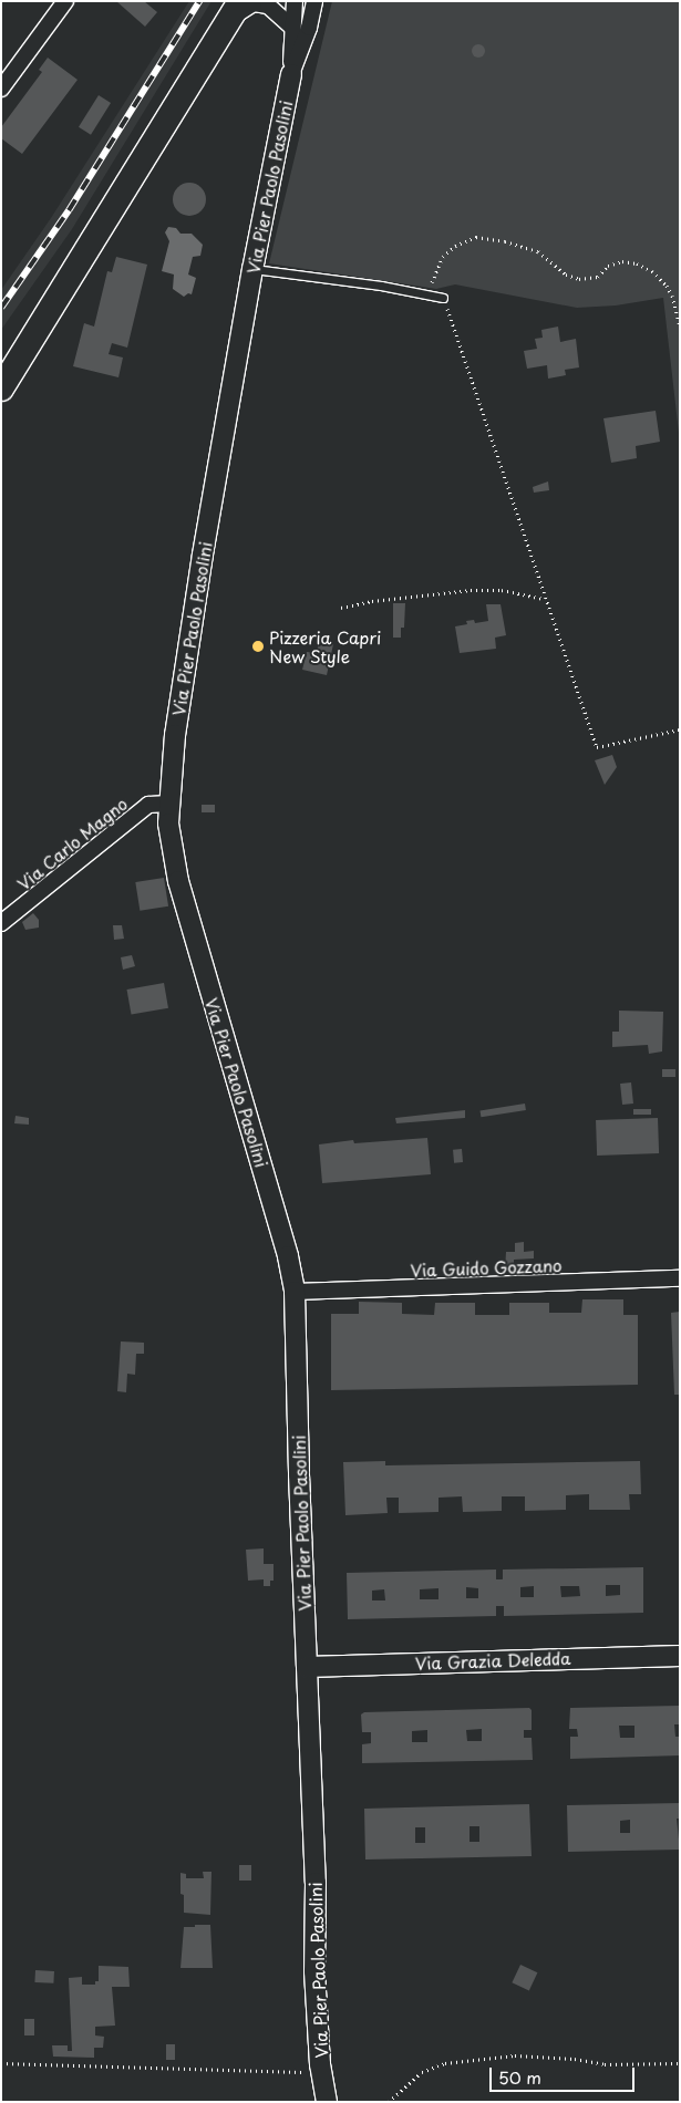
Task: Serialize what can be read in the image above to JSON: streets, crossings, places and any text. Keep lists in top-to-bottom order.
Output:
{
  "streets": {
    "street": [
      "Via Pier Paolo Pasolini",
      "Via Carlo Magno",
      "Via Guido Gozzano",
      "Via Grazia Deledda"
    ]
  },
  "crossings": [
    ["Via Pier Paolo Pasolini", "Via Carlo Magno"],
    ["Via Pier Paolo Pasolini", "Via Guido Gozzano"],
    ["Via Pier Paolo Pasolini", "Via Grazia Deledda"]
  ],
  "places": ["Pizzeria Capri New Style"],
  "scale_bar": "50 m"
}
